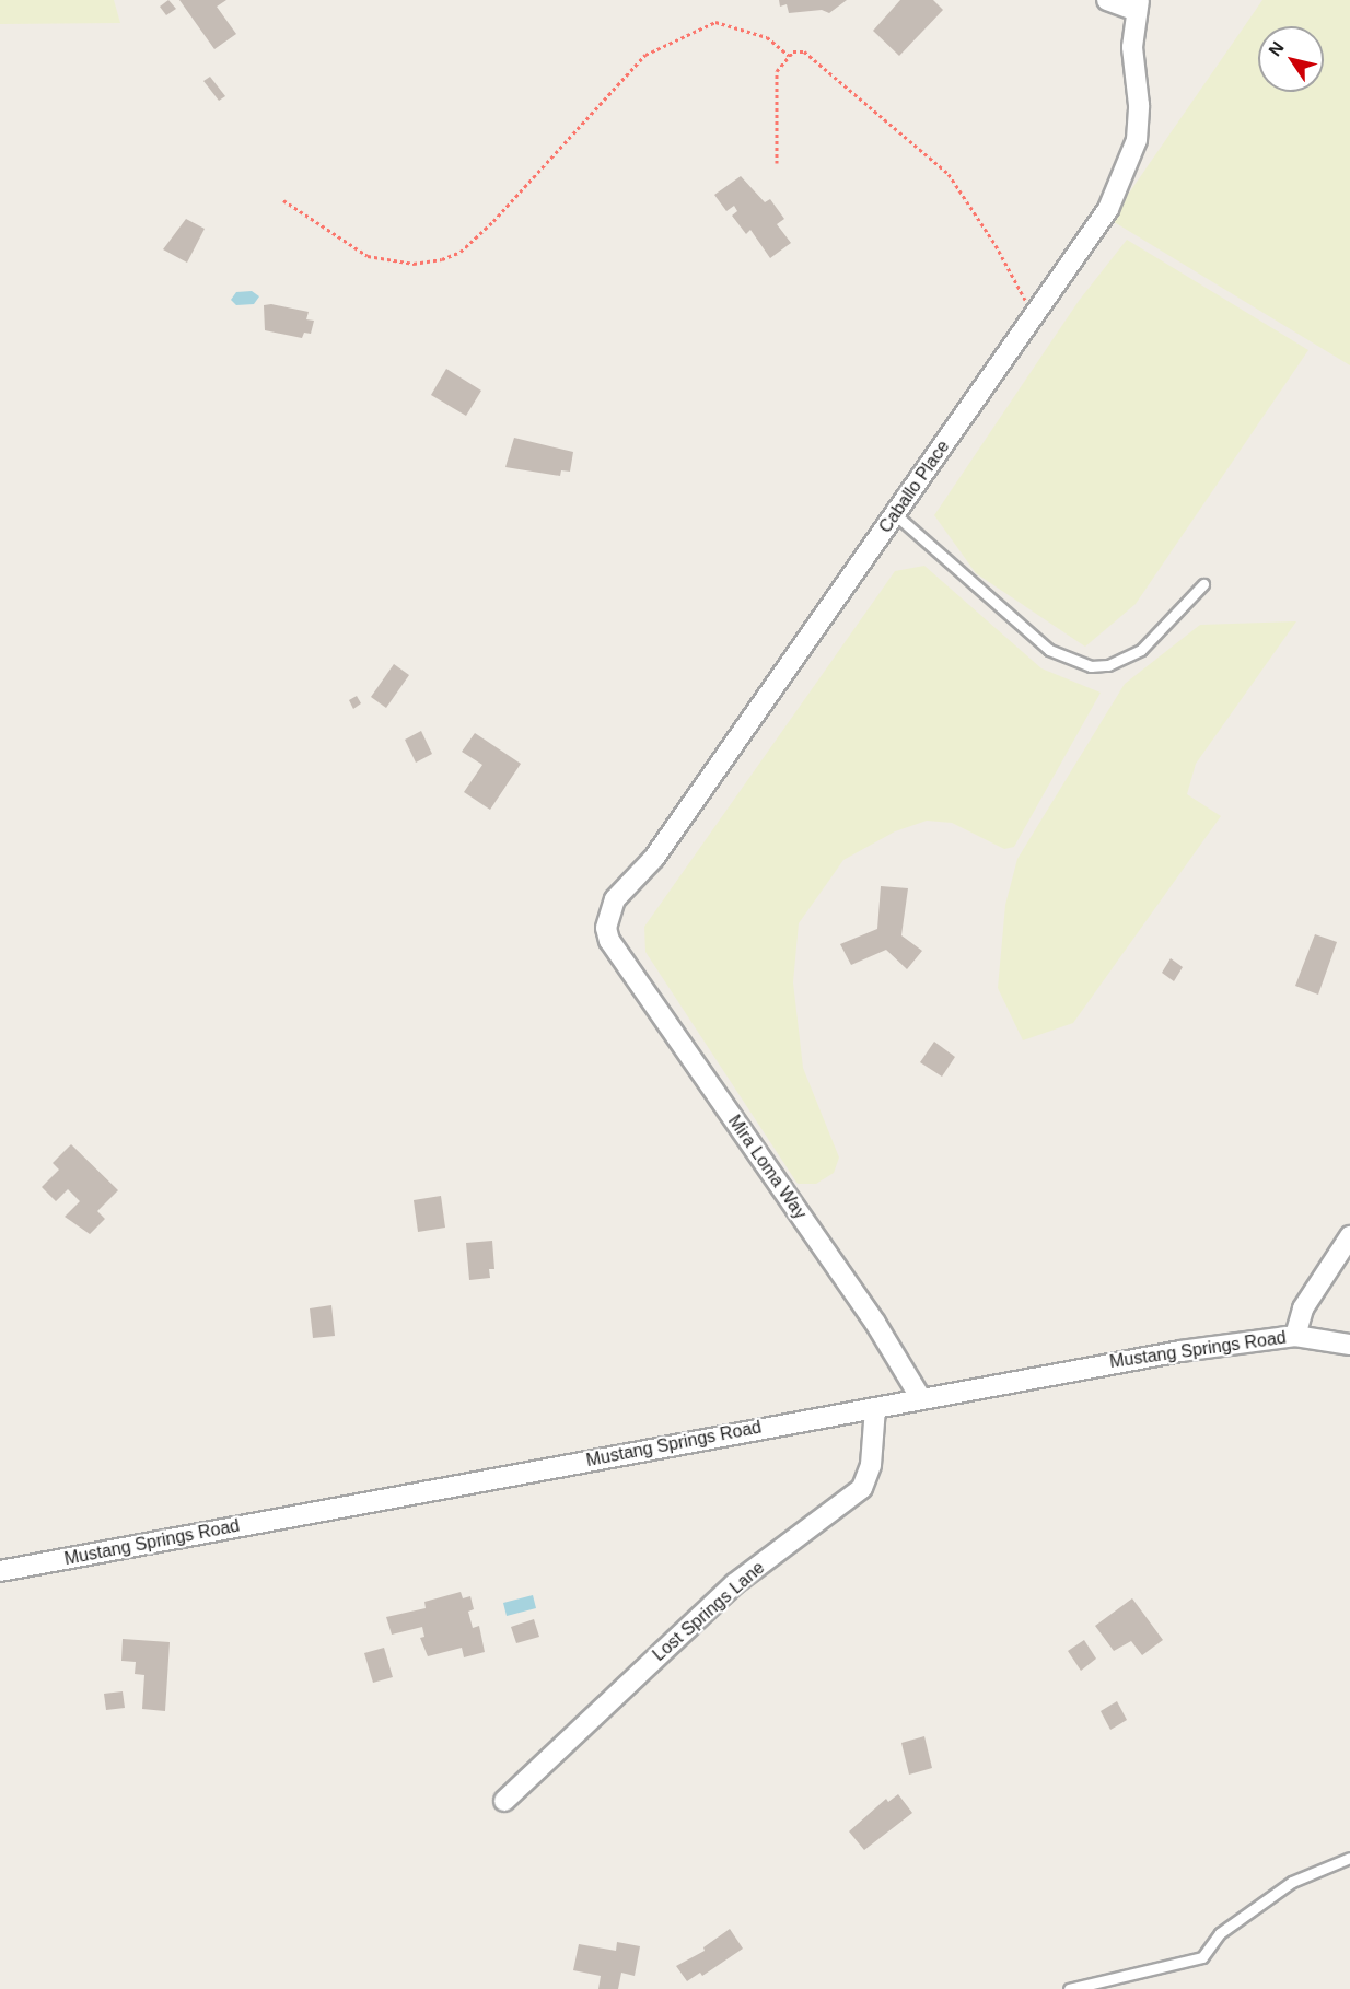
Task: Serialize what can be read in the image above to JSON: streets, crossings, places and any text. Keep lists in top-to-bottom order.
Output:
{
  "streets": {
    "street": [
      "Caballo Place",
      "Mira Loma Way",
      "Mustang Springs Road",
      "Lost Springs Lane"
    ]
  },
  "crossings": [
    ["Caballo Place", "Mira Loma Way"],
    ["Mira Loma Way", "Mustang Springs Road"],
    ["Mustang Springs Road", "Lost Springs Lane"]
  ],
  "north": "top left"
}
